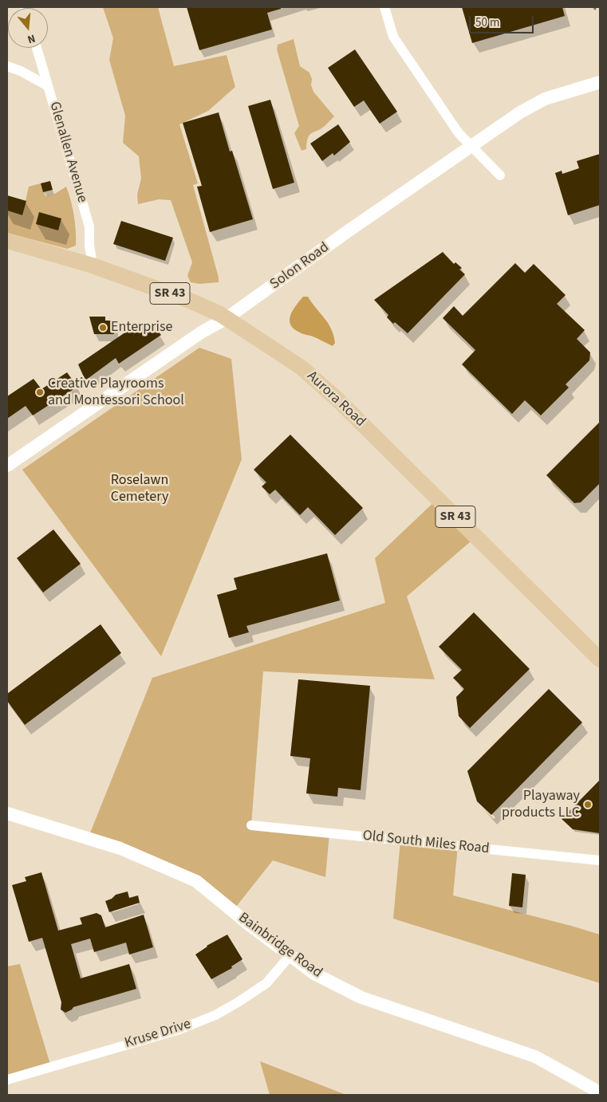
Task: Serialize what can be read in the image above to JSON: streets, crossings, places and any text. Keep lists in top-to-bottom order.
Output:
{
  "streets": {
    "main road": ["SR 43", "Aurora Road"],
    "street": [
      "Glenallen Avenue",
      "Solon Road",
      "Old South Miles Road",
      "Bainbridge Road",
      "Kruse Drive"
    ]
  },
  "crossings": [
    ["Glenallen Avenue", "Aurora Road"],
    ["Solon Road", "Aurora Road"],
    ["Bainbridge Road", "Kruse Drive"]
  ],
  "parks": ["Roselawn Cemetery"],
  "places": ["Enterprise", "Creative Playrooms and Montessori School", "Playaway products LLC"],
  "scale_bar": "50 m",
  "north": "bottom"
}
